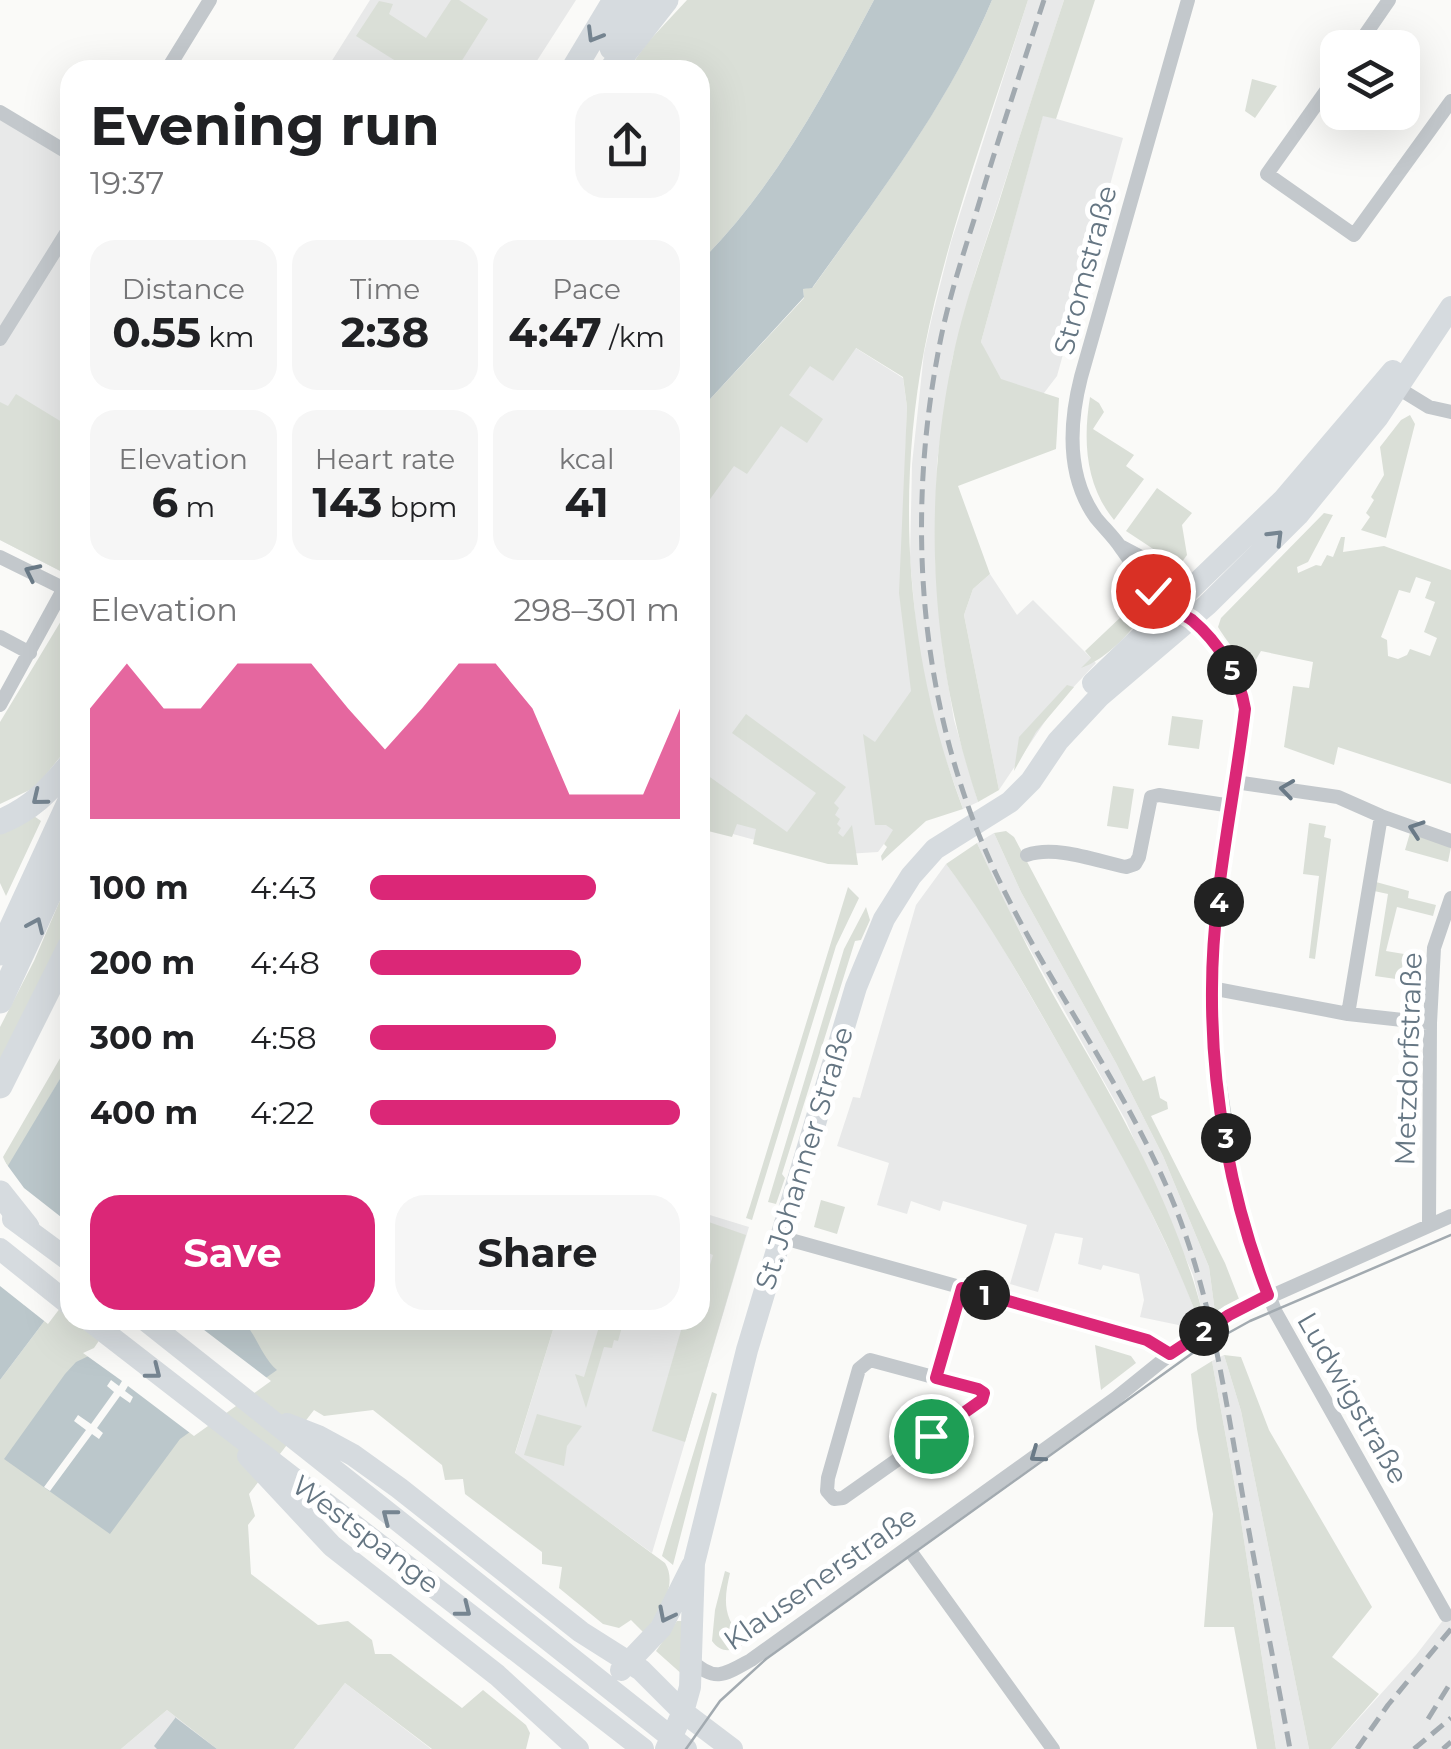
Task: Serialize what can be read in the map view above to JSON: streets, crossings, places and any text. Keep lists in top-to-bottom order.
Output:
{
  "streets": {
    "main road": ["St. Johanner Straße", "Westspange"],
    "street": [
      "Stromstraße",
      "Metzdorfstraße",
      "Ludwigstraße",
      "Klausenerstraße"
    ]
  },
  "crossings": [
    ["Stromstraße", "St. Johanner Straße"],
    ["Stromstraße", "Ludwigstraße"],
    ["Metzdorfstraße", "Klausenerstraße"],
    ["St. Johanner Straße", "Ludwigstraße"],
    ["St. Johanner Straße", "Klausenerstraße"],
    ["Ludwigstraße", "Klausenerstraße"]
  ],
  "one_way": ["Klausenerstraße"],
  "page": {
    "heading": ["Evening run", "19:37"],
    "stats": [
      ["Distance", "0.55 km"],
      ["Time", "2:38"],
      ["Pace", "4:47 /km"],
      ["Elevation", "6 m"],
      ["Heart rate", "143 bpm"],
      ["kcal", "41"]
    ],
    "chart": ["Elevation", "298–301 m"],
    "pins": [
      "5",
      "4",
      "3",
      "1",
      "2"
    ],
    "list": [
      {
        "name": "100 m",
        "note": "4:43"
      },
      {
        "name": "200 m",
        "note": "4:48"
      },
      {
        "name": "300 m",
        "note": "4:58"
      },
      {
        "name": "400 m",
        "note": "4:22"
      }
    ],
    "buttons": ["Save", "Share"]
  }
}
